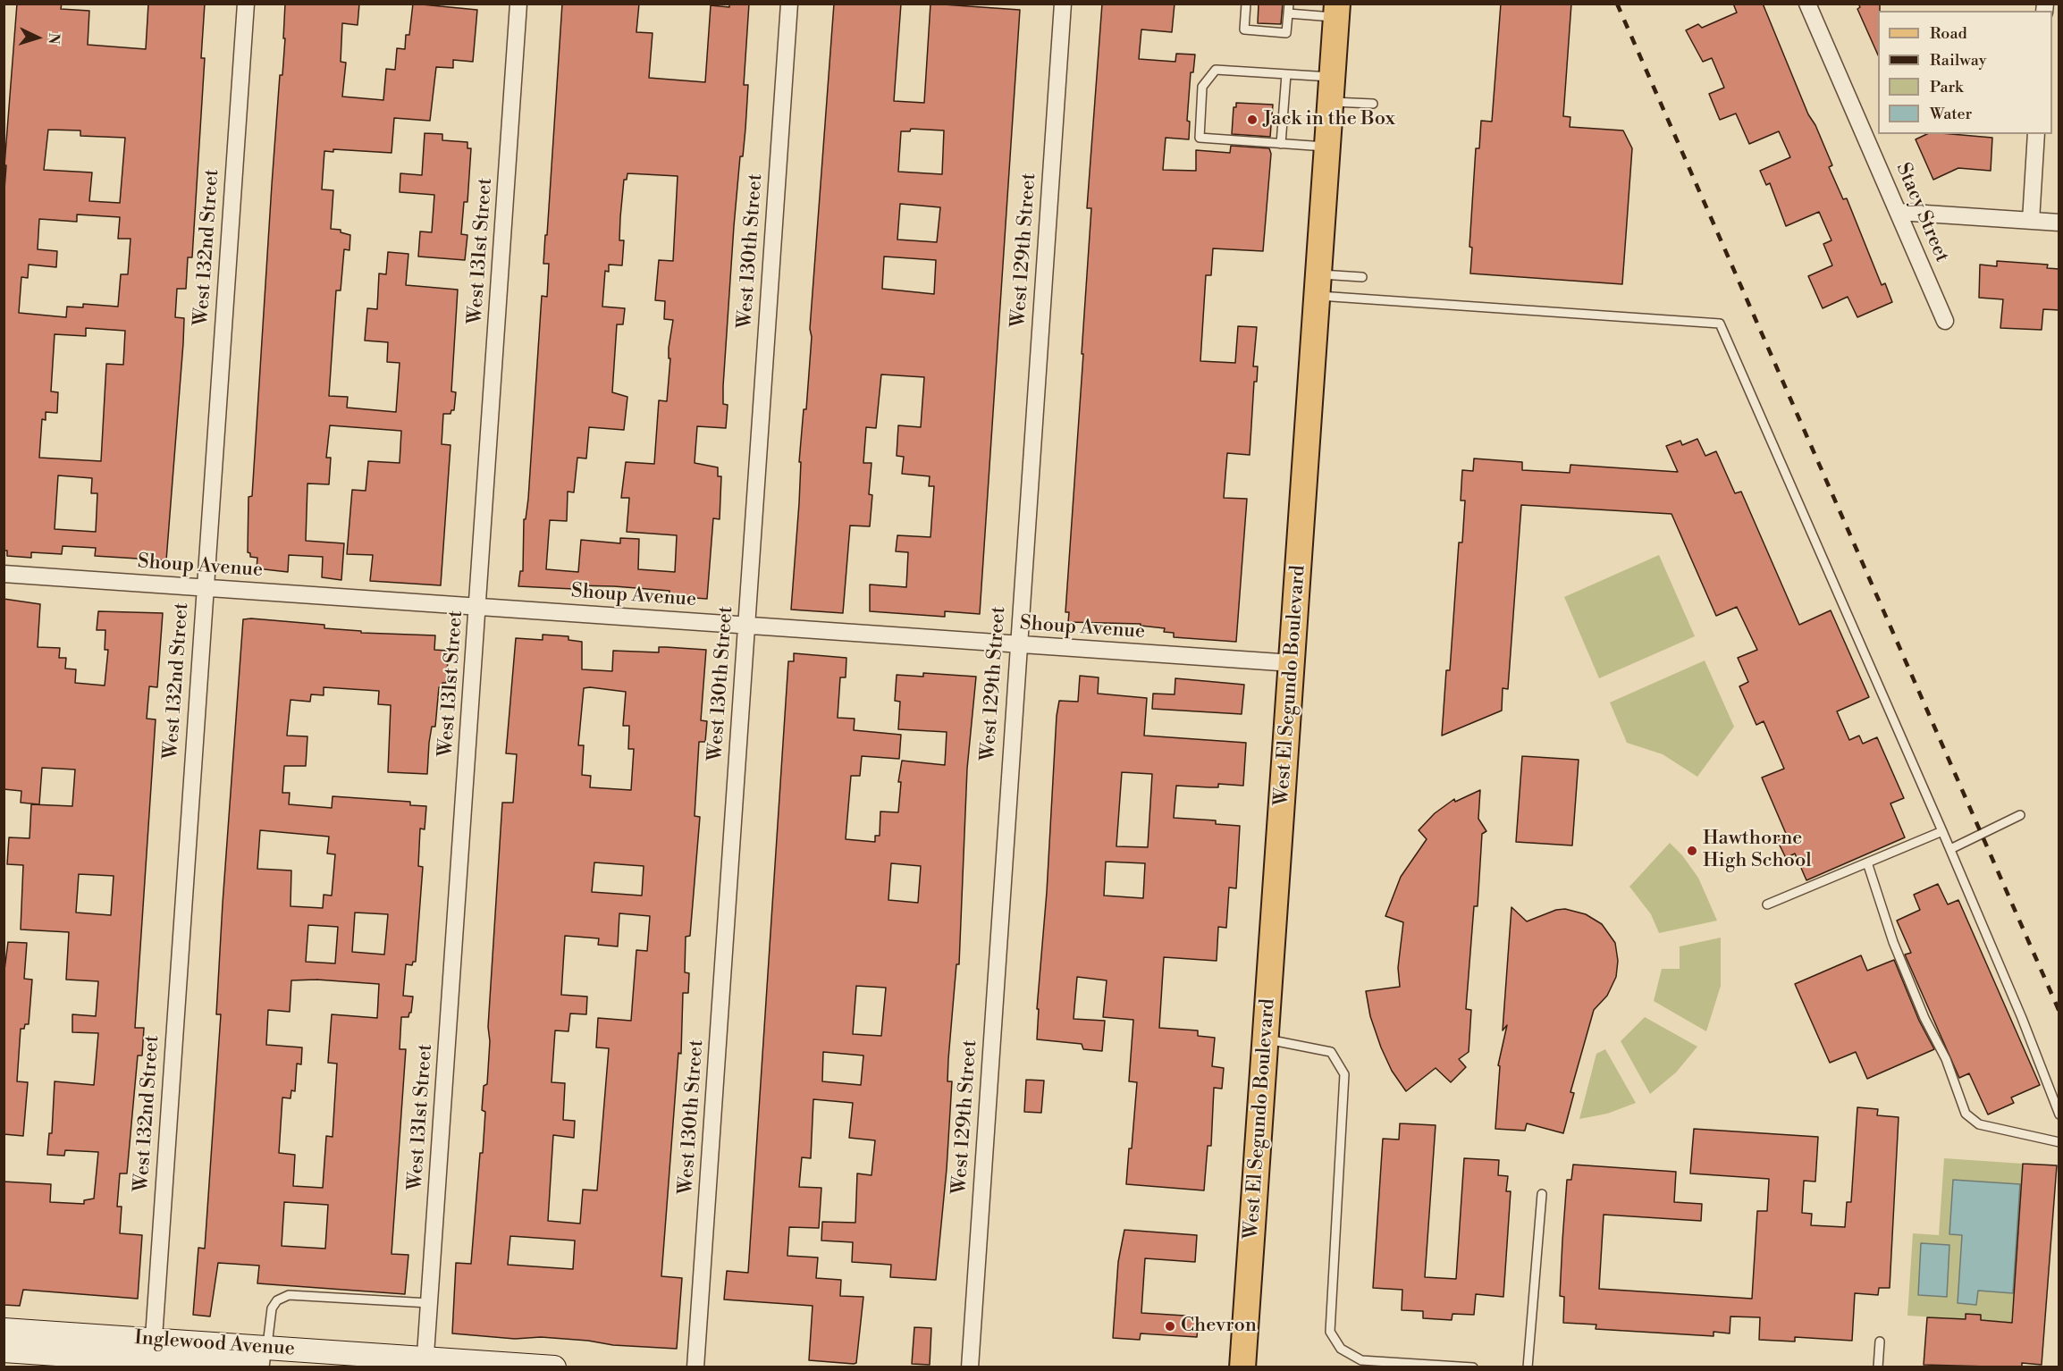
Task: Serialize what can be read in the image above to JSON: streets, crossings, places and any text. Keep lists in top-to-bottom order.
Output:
{
  "streets": {
    "main road": ["West El Segundo Boulevard", "Inglewood Avenue"],
    "street": [
      "Stacy Street",
      "West 132nd Street",
      "West 129th Street",
      "West 131st Street",
      "West 130th Street",
      "Shoup Avenue"
    ]
  },
  "crossings": [
    ["West 132nd Street", "Shoup Avenue"],
    ["West 132nd Street", "Inglewood Avenue"],
    ["West 129th Street", "Shoup Avenue"],
    ["West 131st Street", "Shoup Avenue"],
    ["West 131st Street", "Inglewood Avenue"],
    ["West 130th Street", "Shoup Avenue"],
    ["Shoup Avenue", "West El Segundo Boulevard"]
  ],
  "places": ["Jack in the Box", "Hawthorne High School", "Chevron"],
  "legend": [
    "Road",
    "Railway",
    "Park",
    "Water"
  ],
  "north": "right"
}
